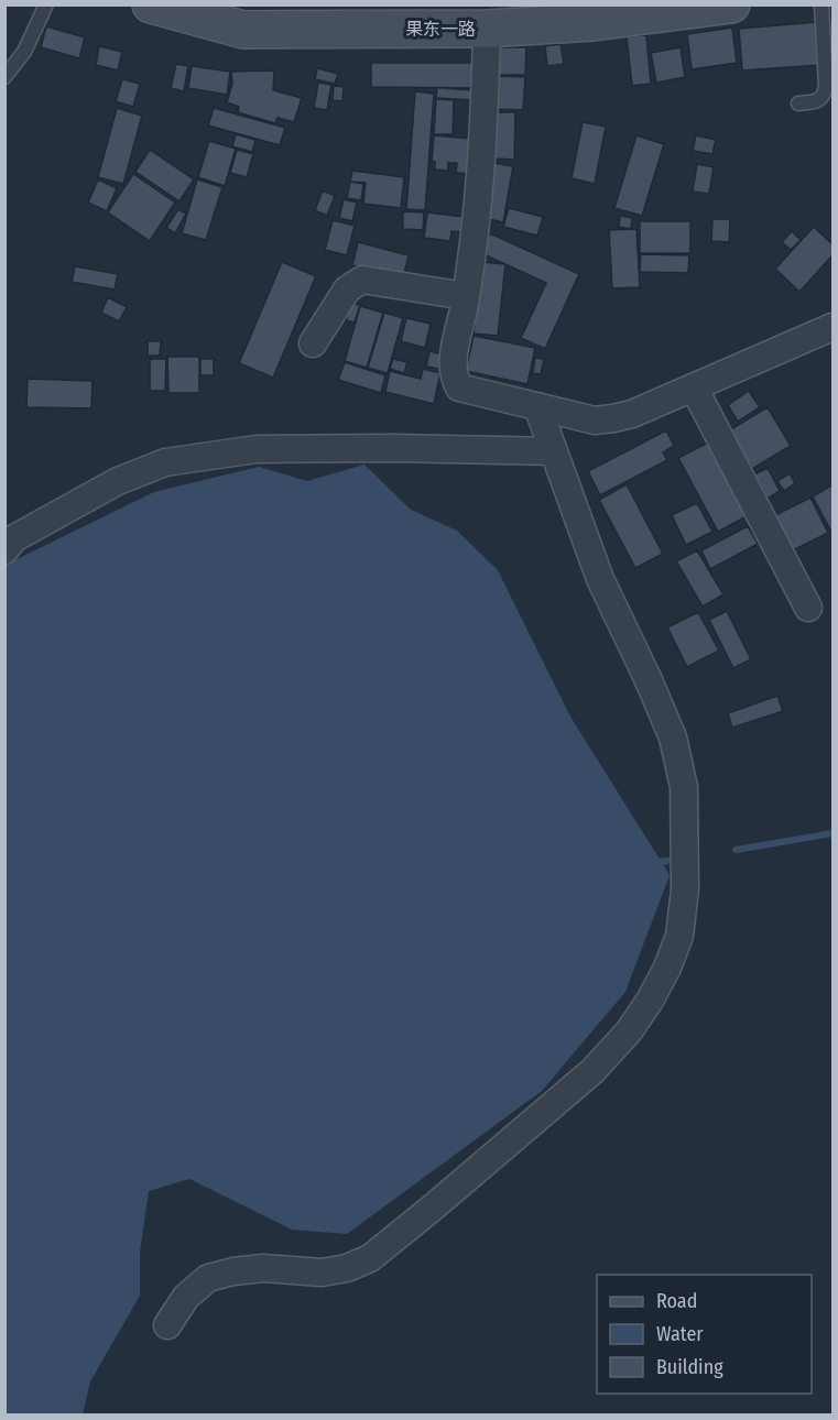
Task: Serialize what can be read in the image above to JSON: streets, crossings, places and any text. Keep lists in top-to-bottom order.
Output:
{
  "streets": {
    "main road": ["果东一路"]
  },
  "legend": ["Road", "Water", "Building"]
}
